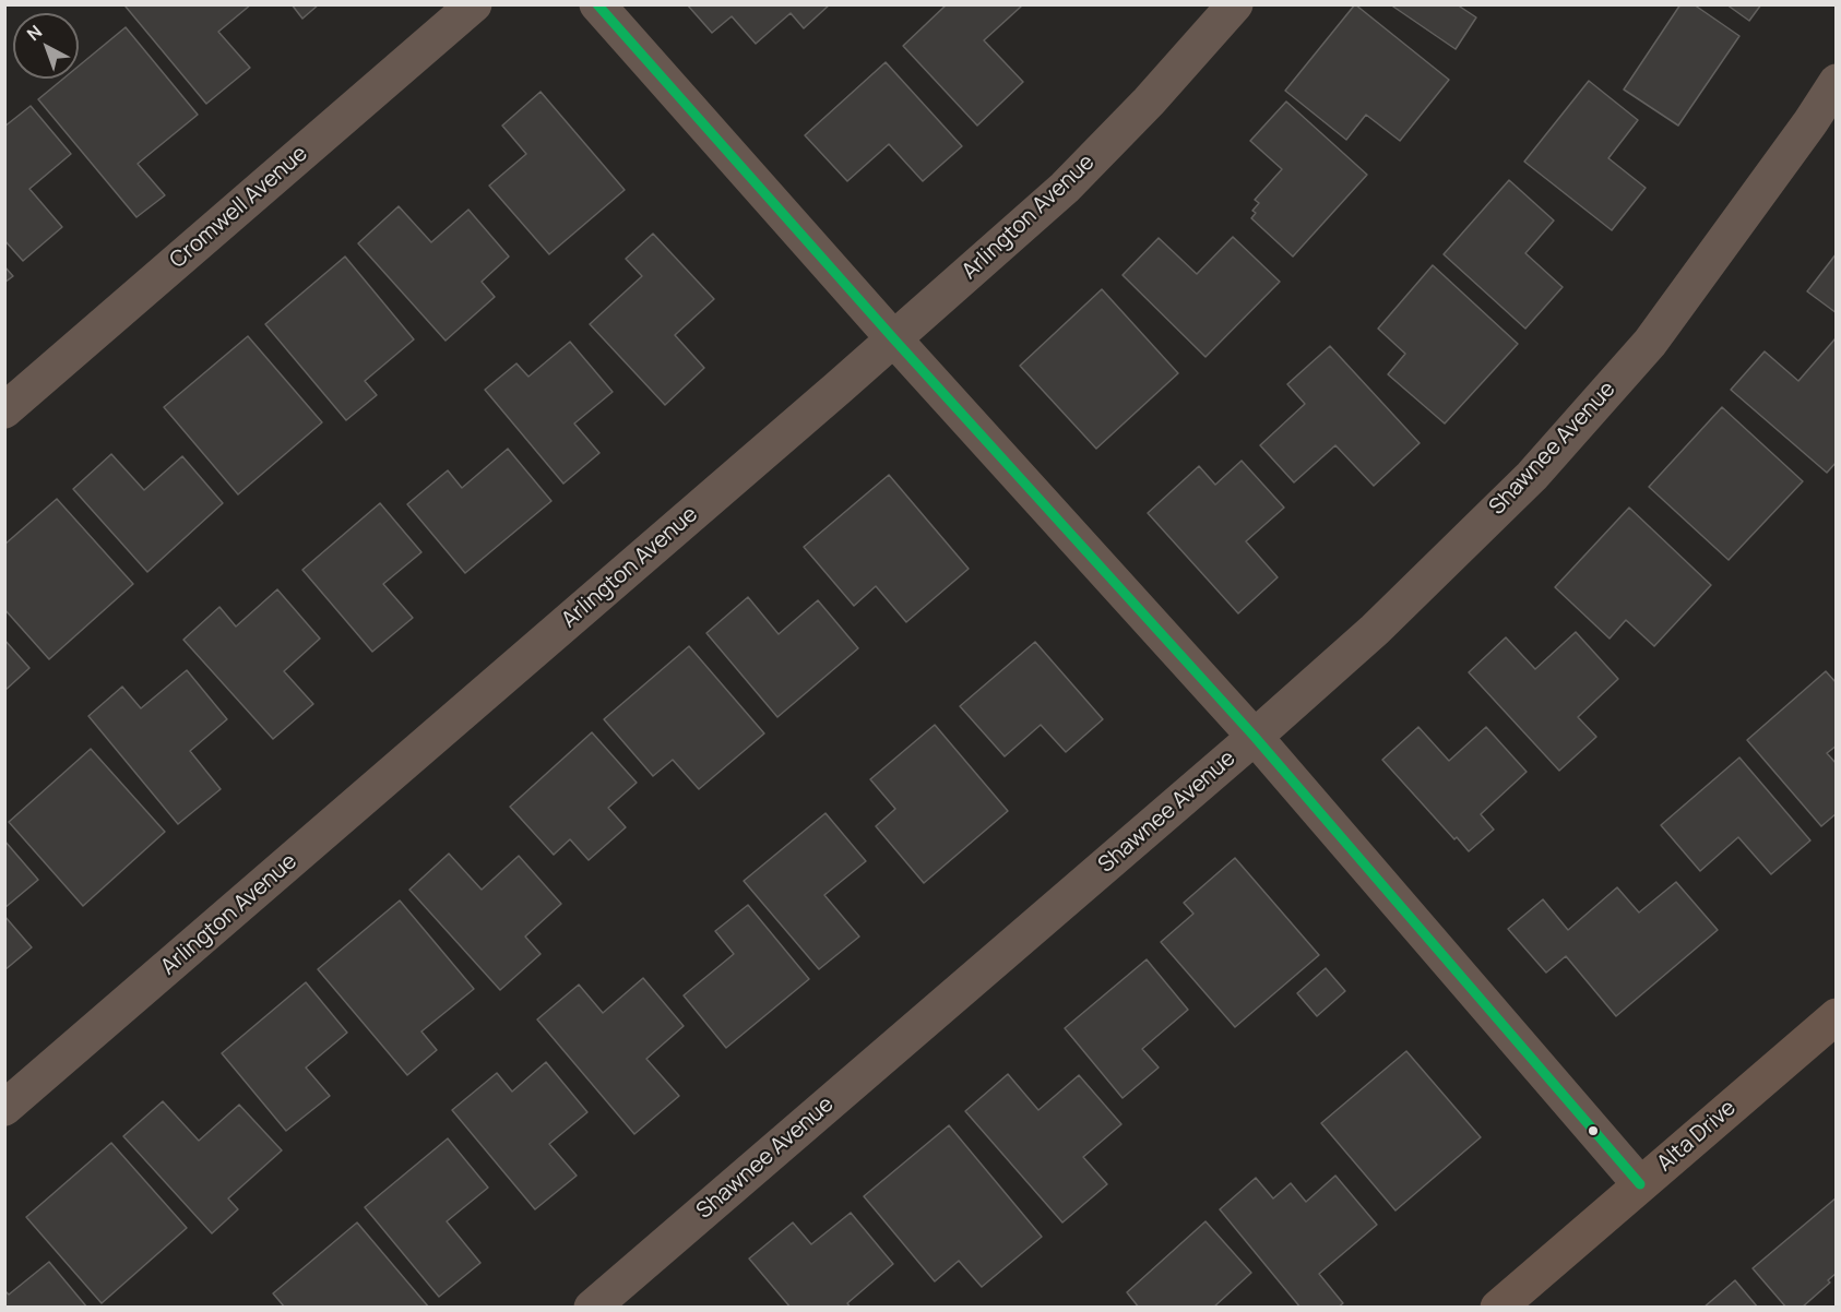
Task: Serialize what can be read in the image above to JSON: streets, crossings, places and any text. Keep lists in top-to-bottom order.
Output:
{
  "streets": {
    "main road": ["Alta Drive"],
    "street": ["Cromwell Avenue", "Arlington Avenue", "Shawnee Avenue"]
  },
  "north": "top left"
}
